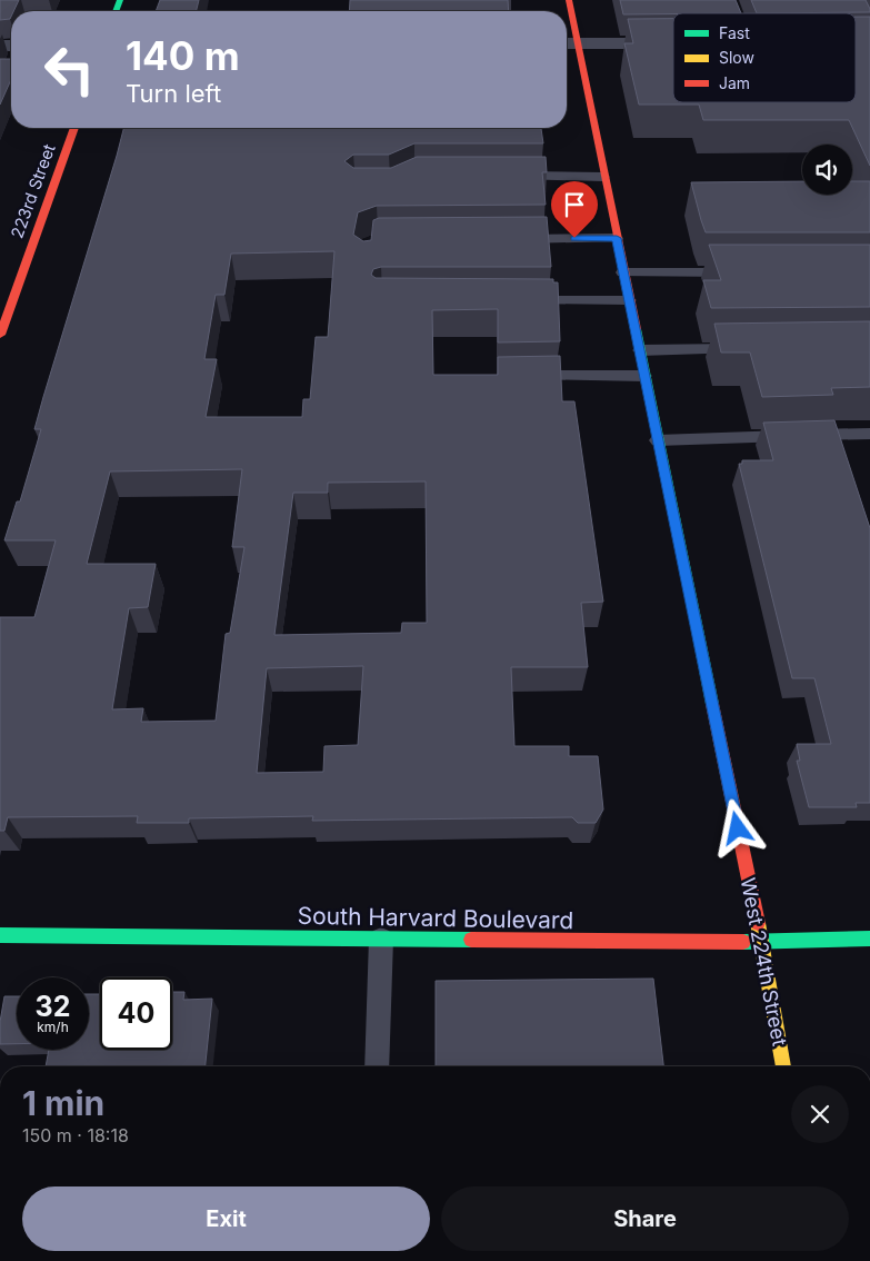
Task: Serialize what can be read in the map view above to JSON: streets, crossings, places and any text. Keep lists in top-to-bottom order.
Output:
{
  "streets": {
    "street": ["223rd Street", "South Harvard Boulevard", "West 224th Street"]
  },
  "crossings": [
    ["South Harvard Boulevard", "West 224th Street"]
  ],
  "legend": ["Fast", "Slow", "Jam"],
  "page": {
    "turn": ["140 m", "Turn left"],
    "speed": "32 km/h",
    "limit": "40",
    "heading": ["1 min", "150 m · 18:18"],
    "buttons": ["Exit", "Share"]
  }
}
